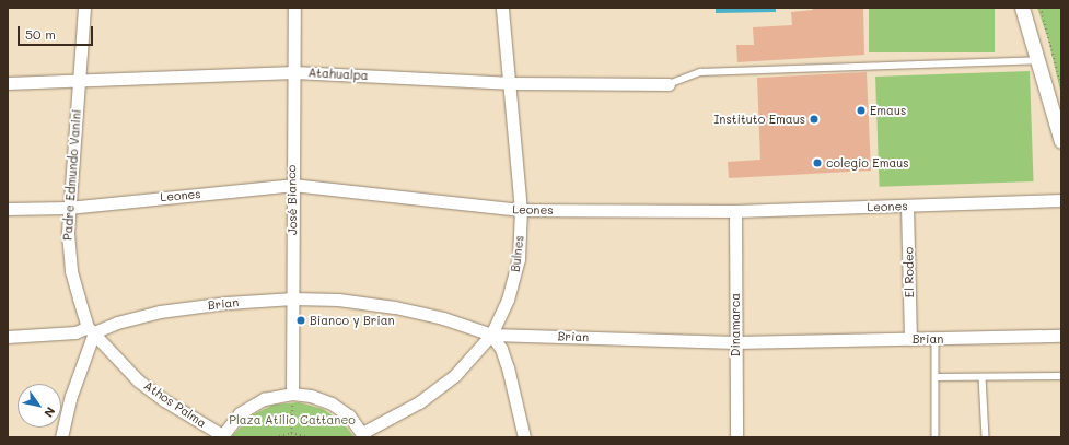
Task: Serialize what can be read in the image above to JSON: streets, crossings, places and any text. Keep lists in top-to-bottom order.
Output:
{
  "streets": {
    "street": [
      "Atahualpa",
      "Padre Edmundo Vanini",
      "Leones",
      "José Bianco",
      "Bulnes",
      "El Rodeo",
      "Brian",
      "Dinamarca",
      "Athos Palma"
    ]
  },
  "crossings": [
    ["Atahualpa", "Padre Edmundo Vanini"],
    ["Atahualpa", "José Bianco"],
    ["Atahualpa", "Bulnes"],
    ["Padre Edmundo Vanini", "Leones"],
    ["Padre Edmundo Vanini", "Brian"],
    ["Padre Edmundo Vanini", "Athos Palma"],
    ["Leones", "José Bianco"],
    ["Leones", "Bulnes"],
    ["Leones", "El Rodeo"],
    ["Leones", "Dinamarca"],
    ["José Bianco", "Brian"],
    ["Bulnes", "Brian"],
    ["El Rodeo", "Brian"],
    ["Brian", "Dinamarca"],
    ["Brian", "Athos Palma"]
  ],
  "parks": ["Plaza Atilio Cattaneo"],
  "places": [
    "Emaus",
    "Instituto Emaus",
    "colegio Emaus",
    "Bianco y Brian"
  ],
  "scale_bar": "50 m",
  "north": "bottom right"
}
